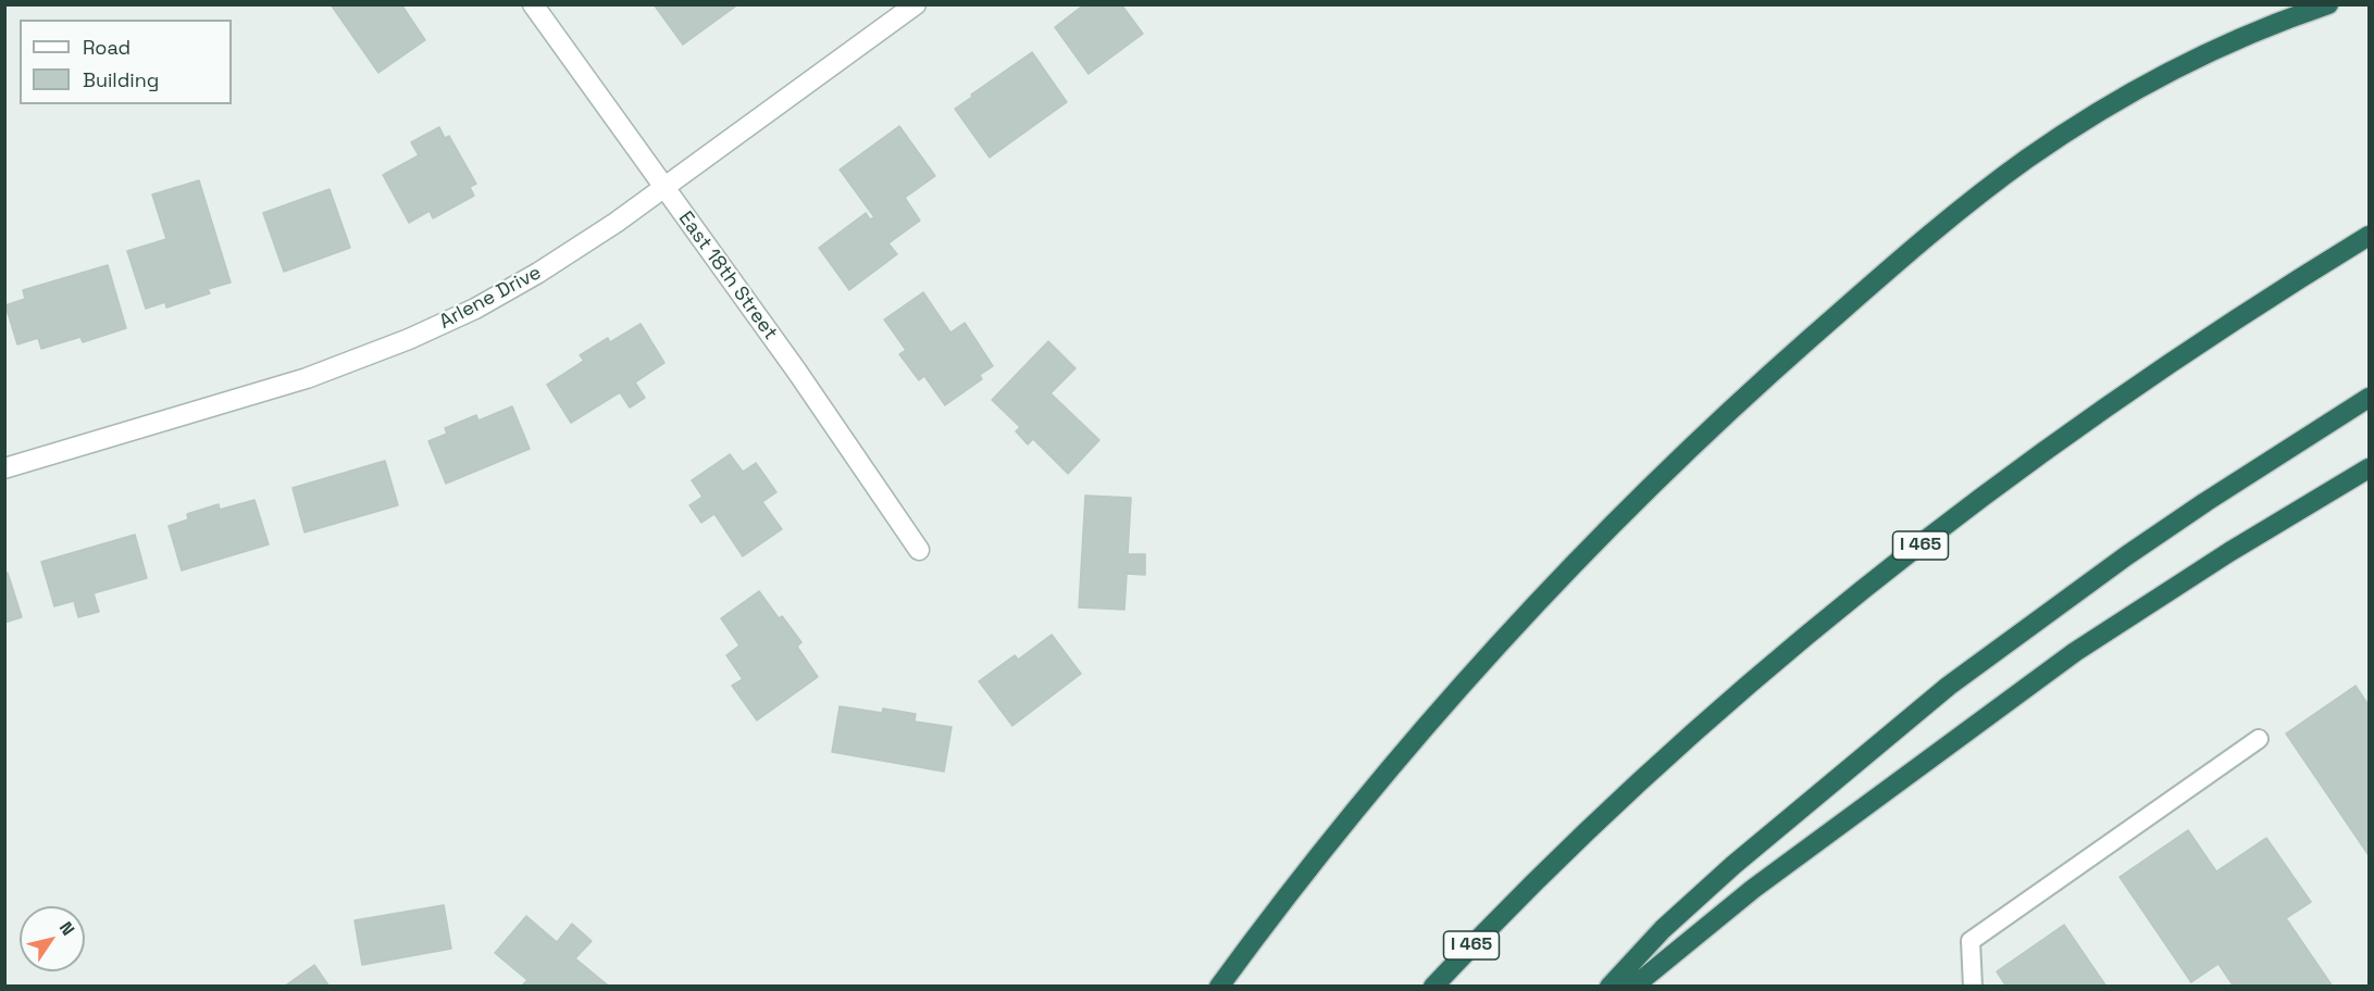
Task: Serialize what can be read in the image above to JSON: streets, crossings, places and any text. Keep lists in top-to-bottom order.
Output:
{
  "streets": {
    "highway": ["I 465"],
    "street": ["East 18th Street", "Arlene Drive"]
  },
  "crossings": [
    ["East 18th Street", "Arlene Drive"]
  ],
  "legend": ["Road", "Building"],
  "north": "top right"
}
